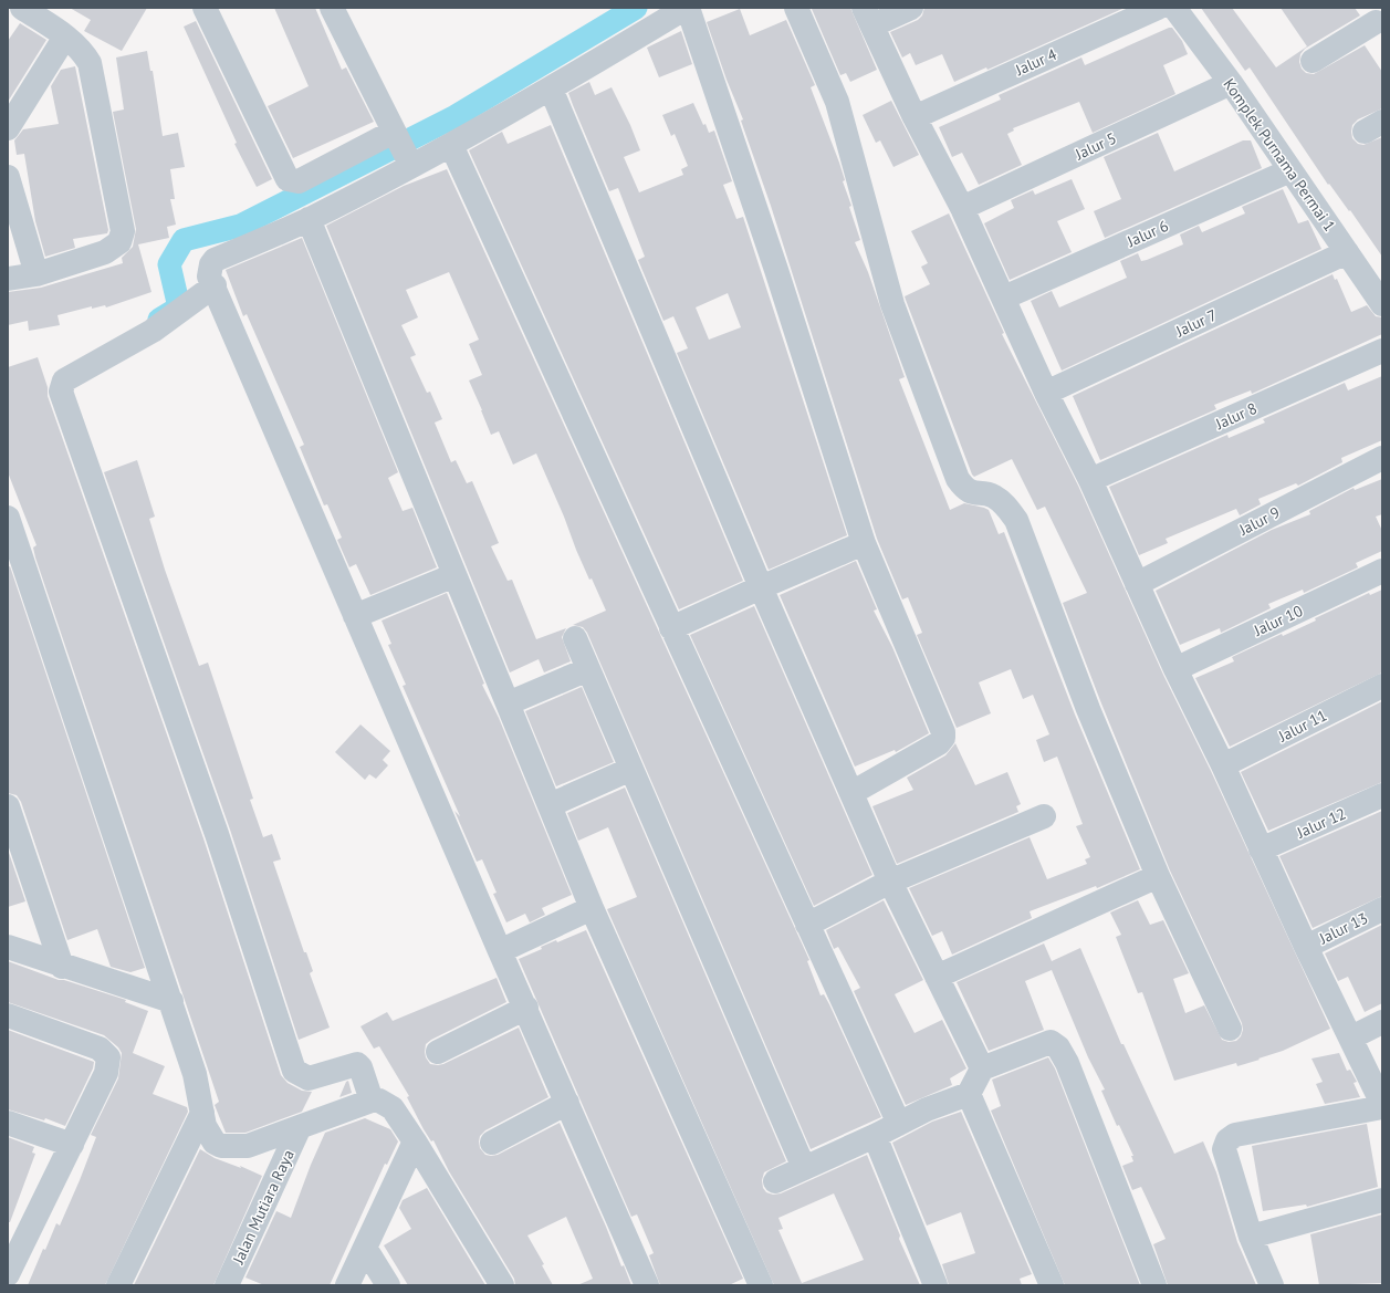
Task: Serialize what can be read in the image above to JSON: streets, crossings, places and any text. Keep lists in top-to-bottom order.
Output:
{
  "streets": {
    "street": [
      "Jalur 4",
      "Jalur 5",
      "Komplek Purnama Permai 1",
      "Jalur 6",
      "Jalur 7",
      "Jalur 8",
      "Jalur 9",
      "Jalur 10",
      "Jalur 11",
      "Jalur 12",
      "Jalur 13",
      "Jalan Mutiara Raya"
    ]
  },
  "crossings": [
    ["Jalur 5", "Komplek Purnama Permai 1"],
    ["Komplek Purnama Permai 1", "Jalur 6"],
    ["Komplek Purnama Permai 1", "Jalur 7"]
  ]
}
